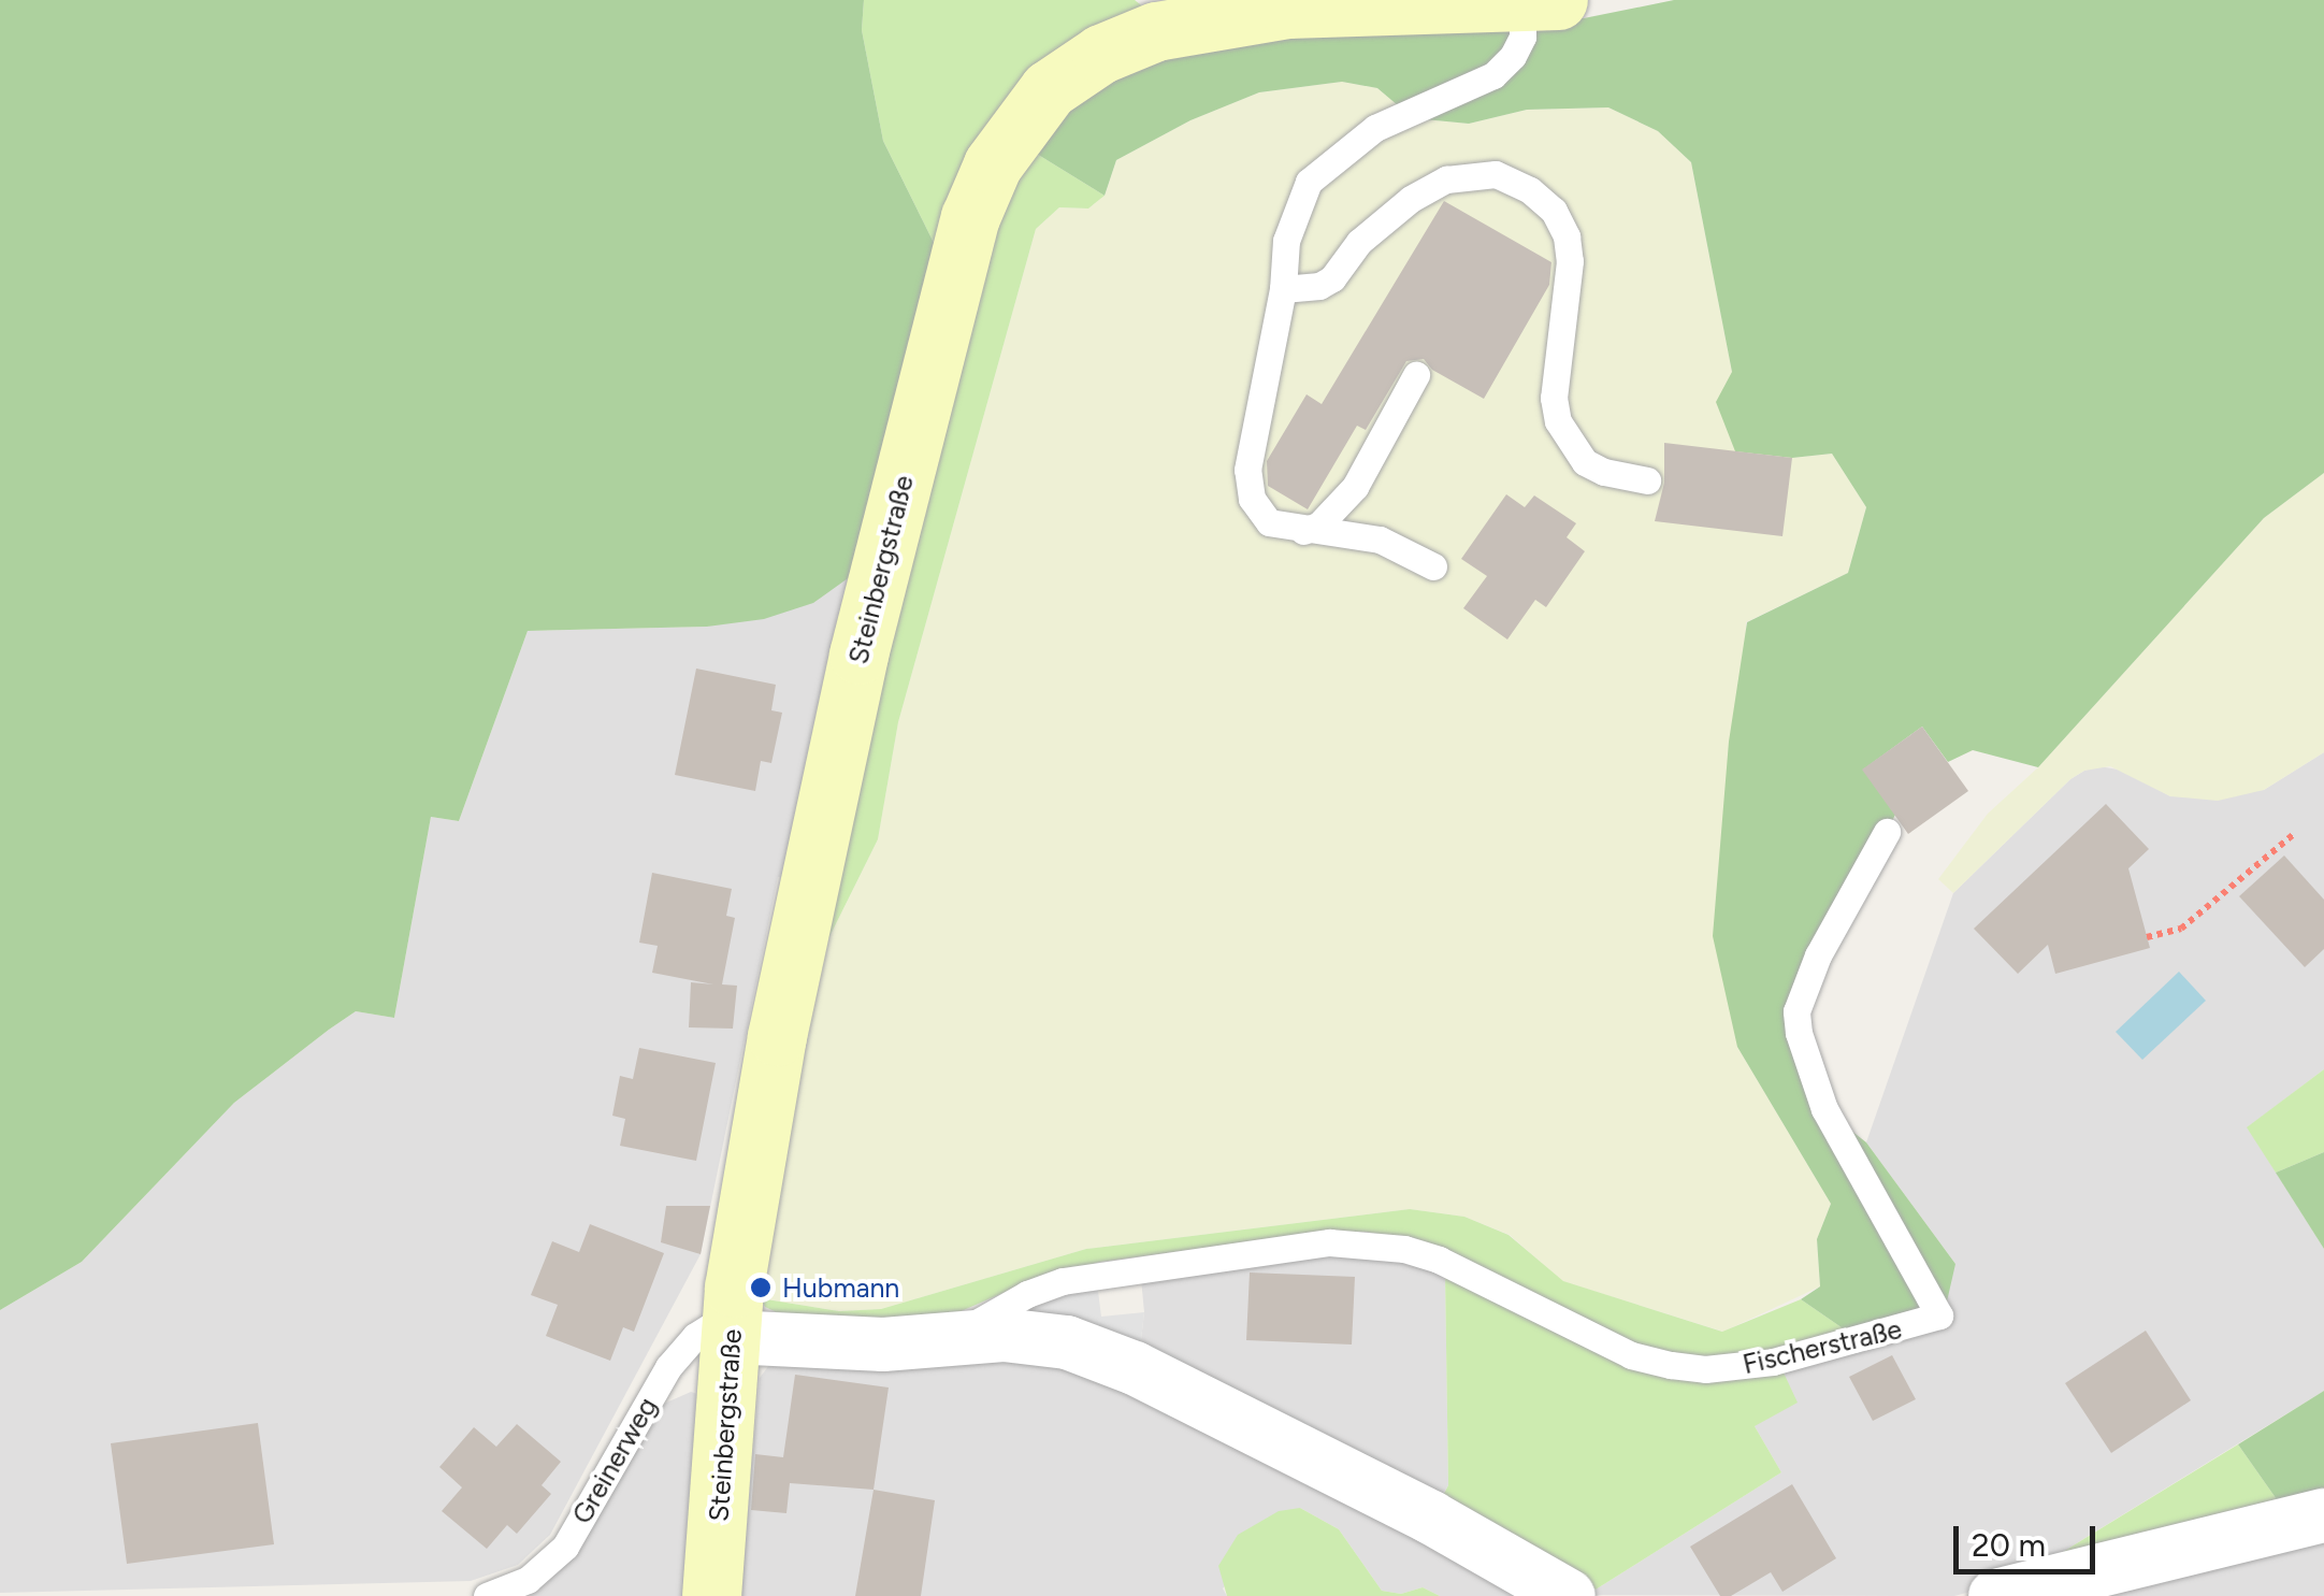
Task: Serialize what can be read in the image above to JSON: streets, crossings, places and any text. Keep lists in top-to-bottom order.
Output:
{
  "streets": {
    "street": ["Steinbergstraße", "Fischerstraße"],
    "lane": ["Greinerweg"]
  },
  "crossings": [
    ["Steinbergstraße", "Fischerstraße"],
    ["Steinbergstraße", "Greinerweg"],
    ["Fischerstraße", "Greinerweg"]
  ],
  "places": ["Hubmann"],
  "scale_bar": "20 m"
}
